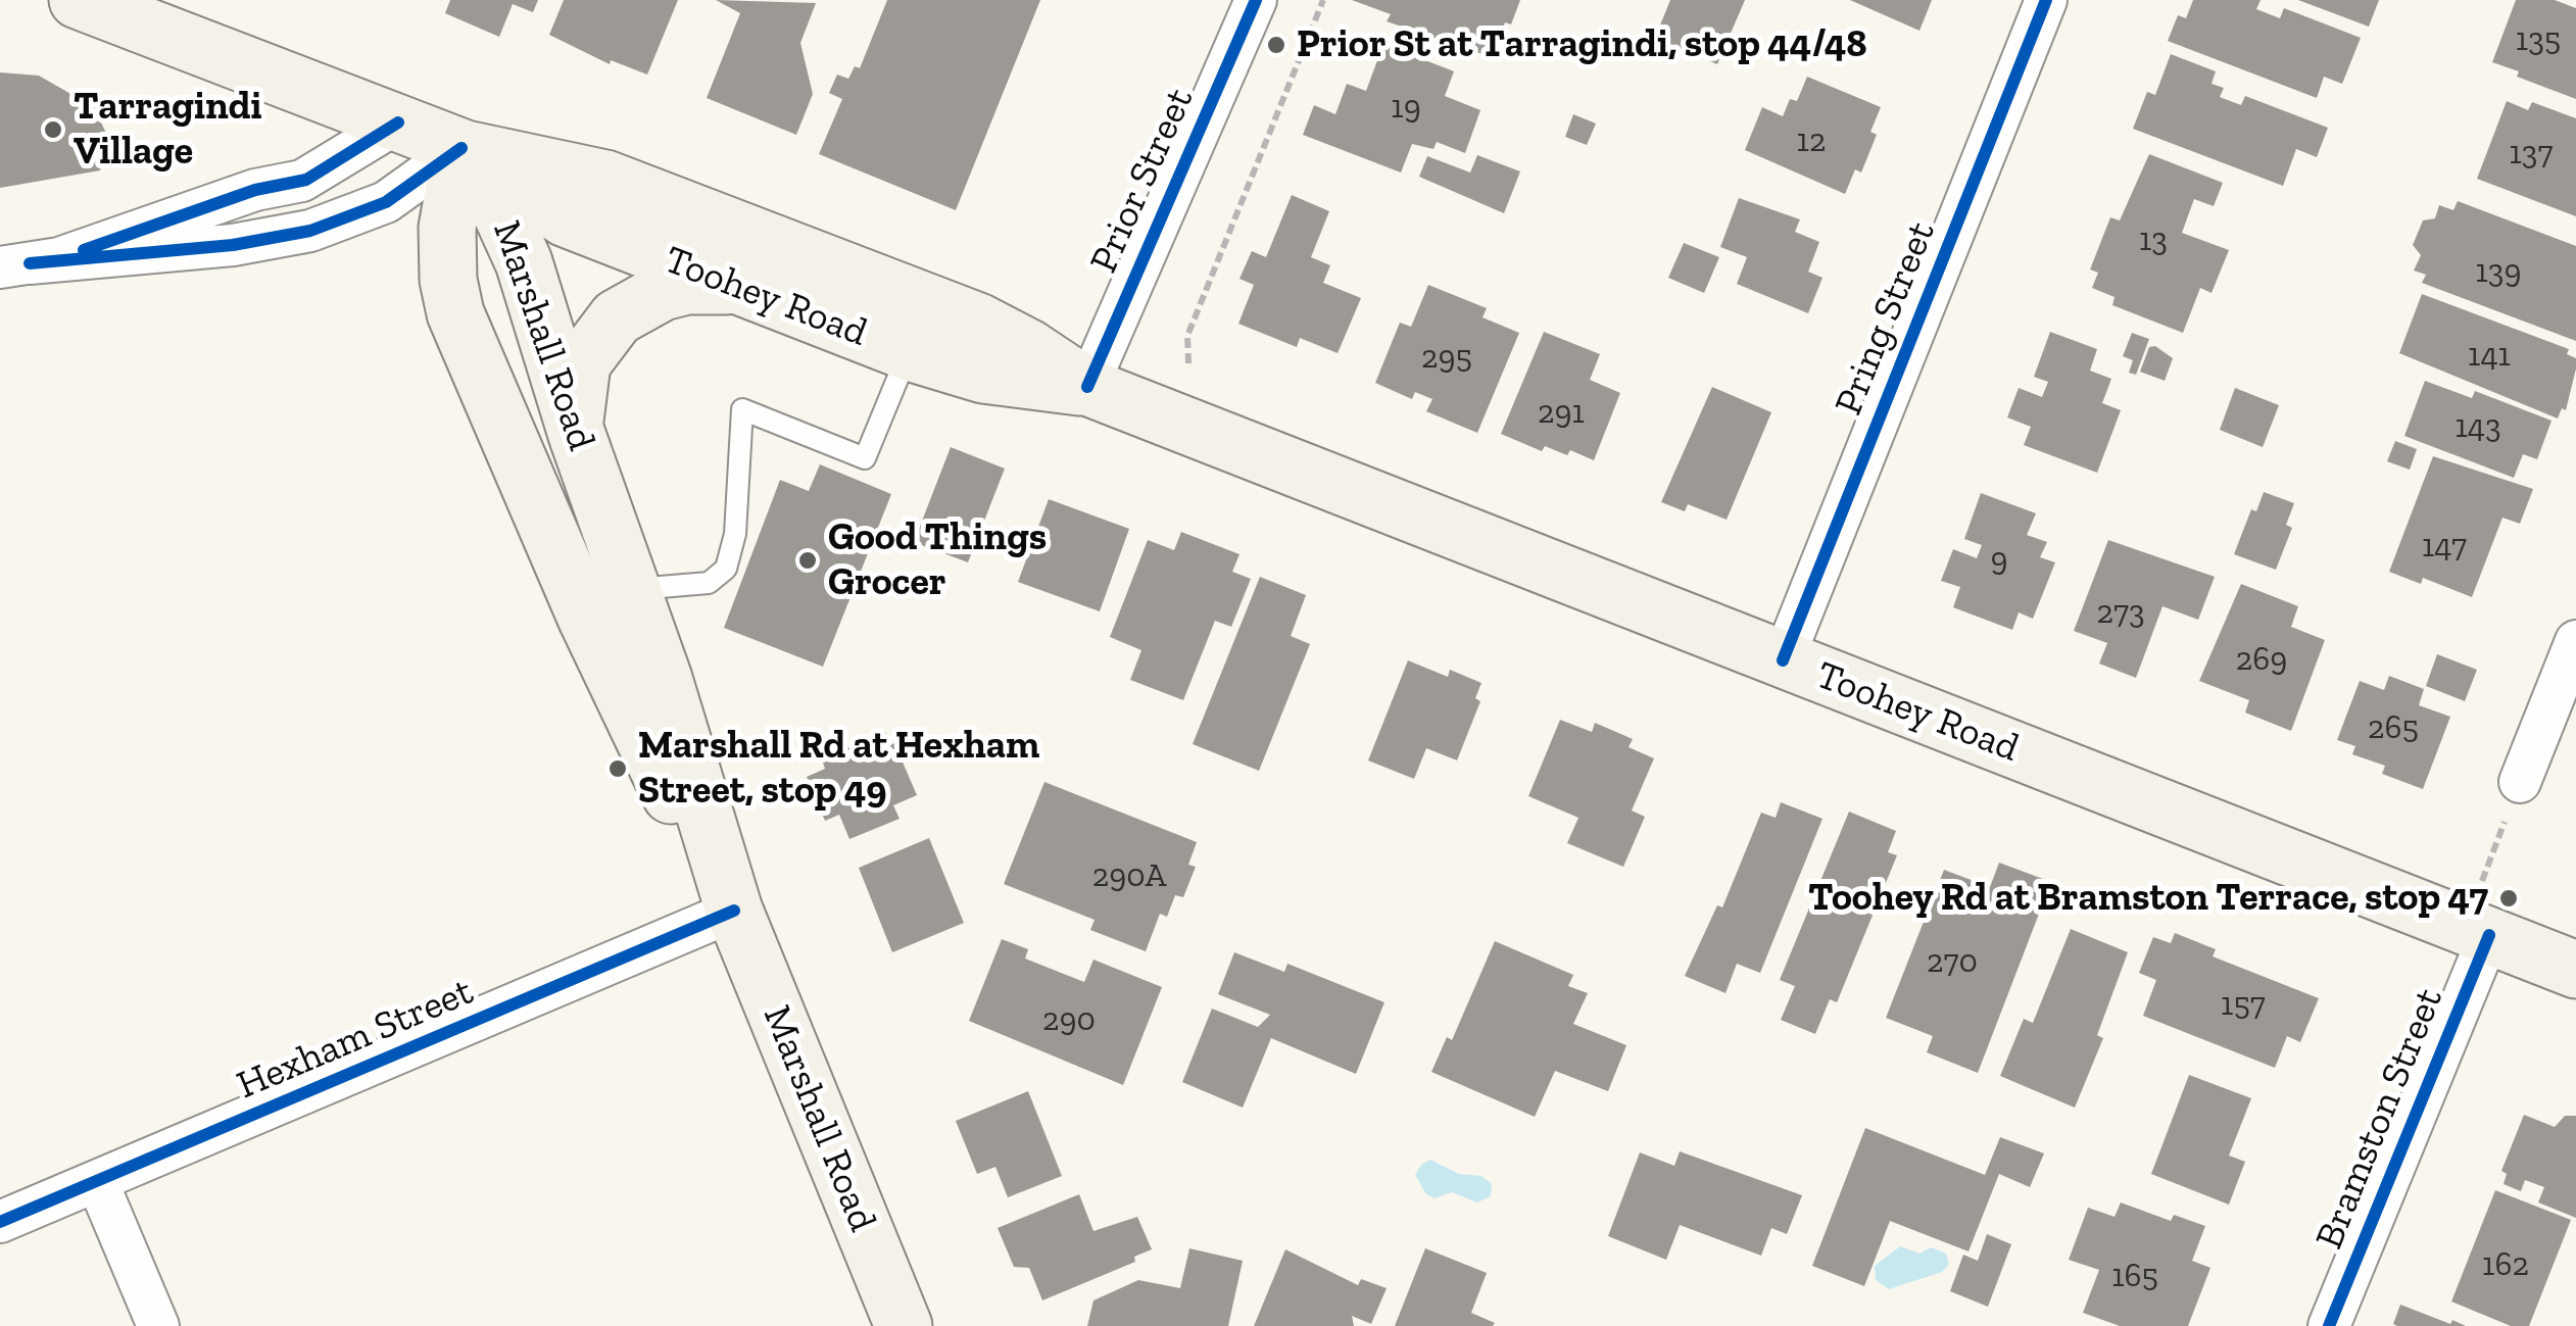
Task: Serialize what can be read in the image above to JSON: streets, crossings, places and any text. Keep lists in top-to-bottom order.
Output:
{
  "streets": {
    "main road": ["Toohey Road", "Marshall Road"],
    "street": [
      "Prior Street",
      "Pring Street",
      "Hexham Street",
      "Bramston Street"
    ]
  },
  "crossings": [
    ["Prior Street", "Toohey Road"],
    ["Toohey Road", "Pring Street"],
    ["Toohey Road", "Marshall Road"],
    ["Toohey Road", "Bramston Street"],
    ["Marshall Road", "Hexham Street"]
  ],
  "places": [
    "Prior St at Tarragindi, stop 44/48",
    "Tarragindi Village",
    "Good Things Grocer",
    "Marshall Rd at Hexham Street, stop 49",
    "Toohey Rd at Bramston Terrace, stop 47"
  ],
  "house_numbers": [
    "135",
    "19",
    "12",
    "137",
    "13",
    "139",
    "141",
    "295",
    "291",
    "143",
    "147",
    "9",
    "273",
    "269",
    "265",
    "290A",
    "270",
    "157",
    "290",
    "162",
    "165"
  ]
}
